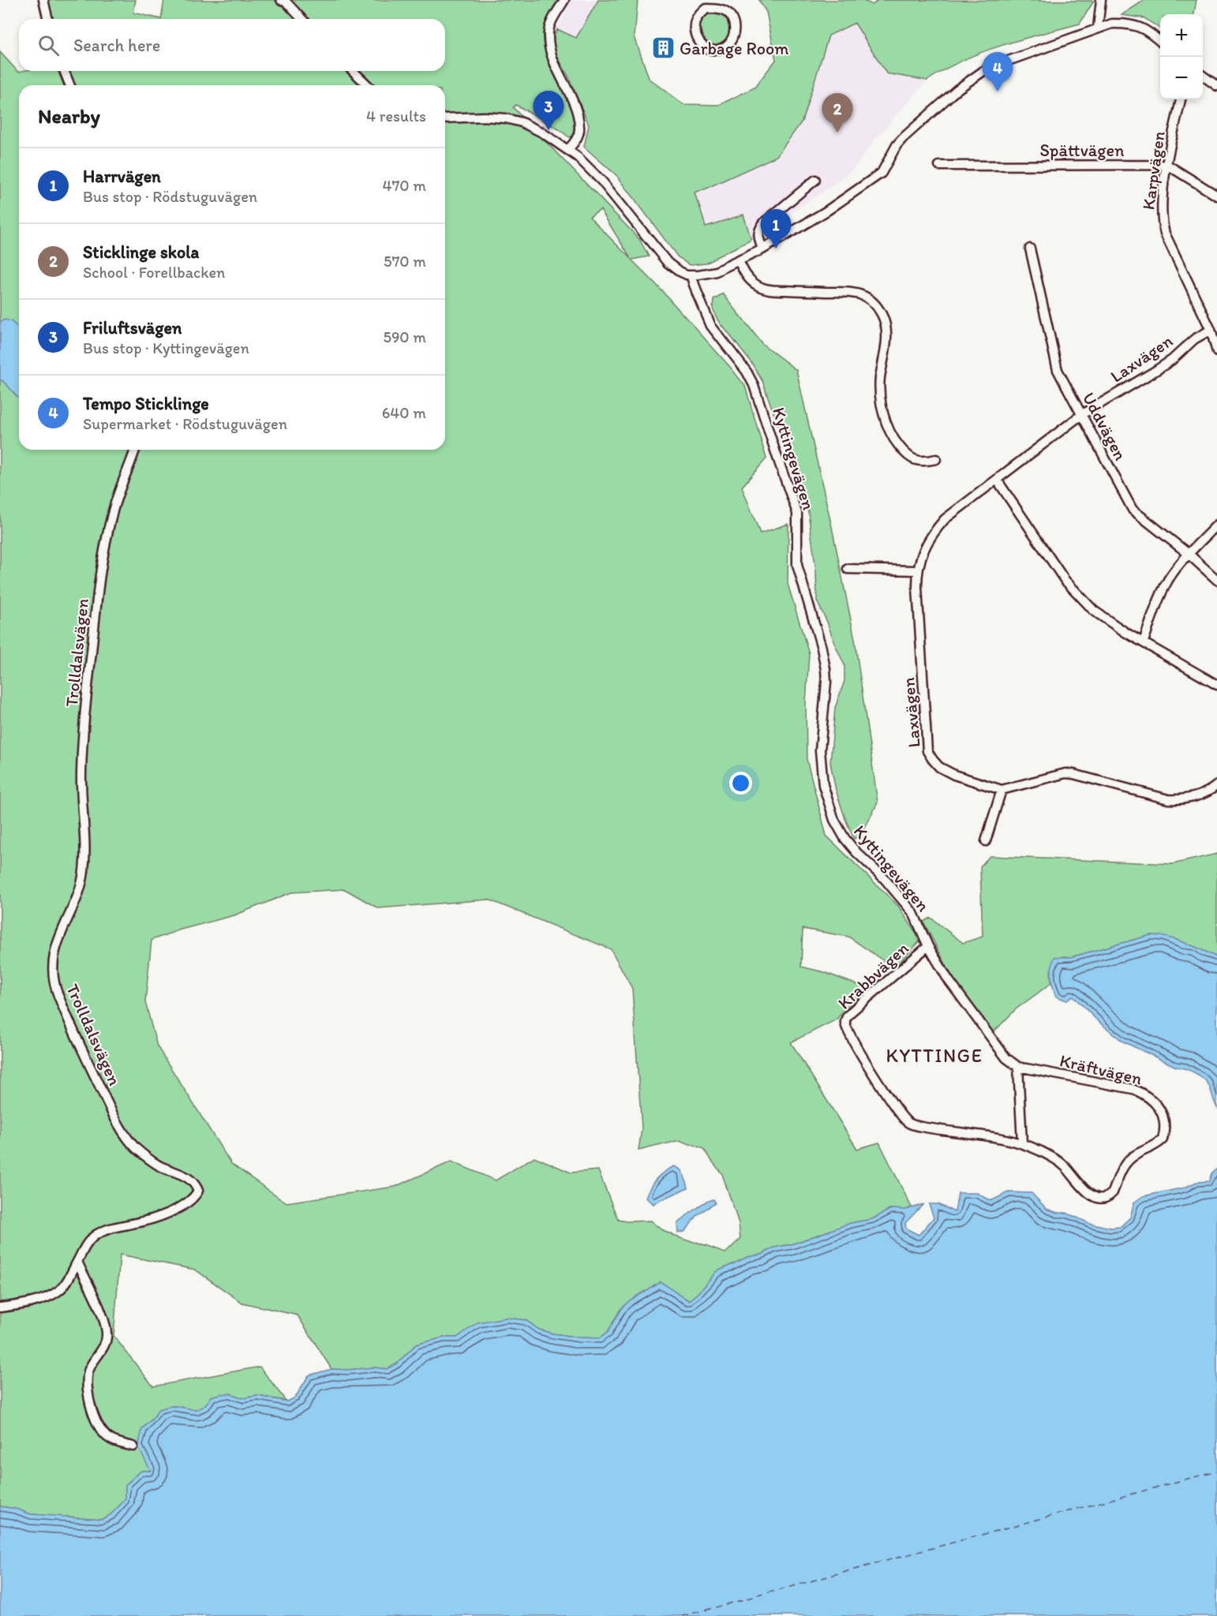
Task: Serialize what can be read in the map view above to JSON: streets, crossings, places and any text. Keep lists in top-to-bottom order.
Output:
{
  "streets": {
    "street": [
      "Spättvägen",
      "Karpvägen",
      "Laxvägen",
      "Uddvägen",
      "Kyttingevägen",
      "Trolldalsvägen",
      "Krabbvägen",
      "Kräftvägen"
    ]
  },
  "crossings": [
    ["Spättvägen", "Karpvägen"],
    ["Karpvägen", "Laxvägen"],
    ["Laxvägen", "Uddvägen"],
    ["Kyttingevägen", "Krabbvägen"],
    ["Krabbvägen", "Kräftvägen"]
  ],
  "districts": ["KYTTINGE"],
  "places": {
    "building": ["Garbage Room"]
  },
  "page": {
    "map_buttons": ["+", "−"],
    "search": "Search here",
    "pins": [
      "4",
      "3",
      "2",
      "1"
    ],
    "heading": ["Nearby", "4 results"],
    "list": [
      {
        "mark": "1",
        "name": "Harrvägen",
        "note": "Bus stop · Rödstuguvägen",
        "value": "470 m"
      },
      {
        "mark": "2",
        "name": "Sticklinge skola",
        "note": "School · Forellbacken",
        "value": "570 m"
      },
      {
        "mark": "3",
        "name": "Friluftsvägen",
        "note": "Bus stop · Kyttingevägen",
        "value": "590 m"
      },
      {
        "mark": "4",
        "name": "Tempo Sticklinge",
        "note": "Supermarket · Rödstuguvägen",
        "value": "640 m"
      }
    ]
  }
}
